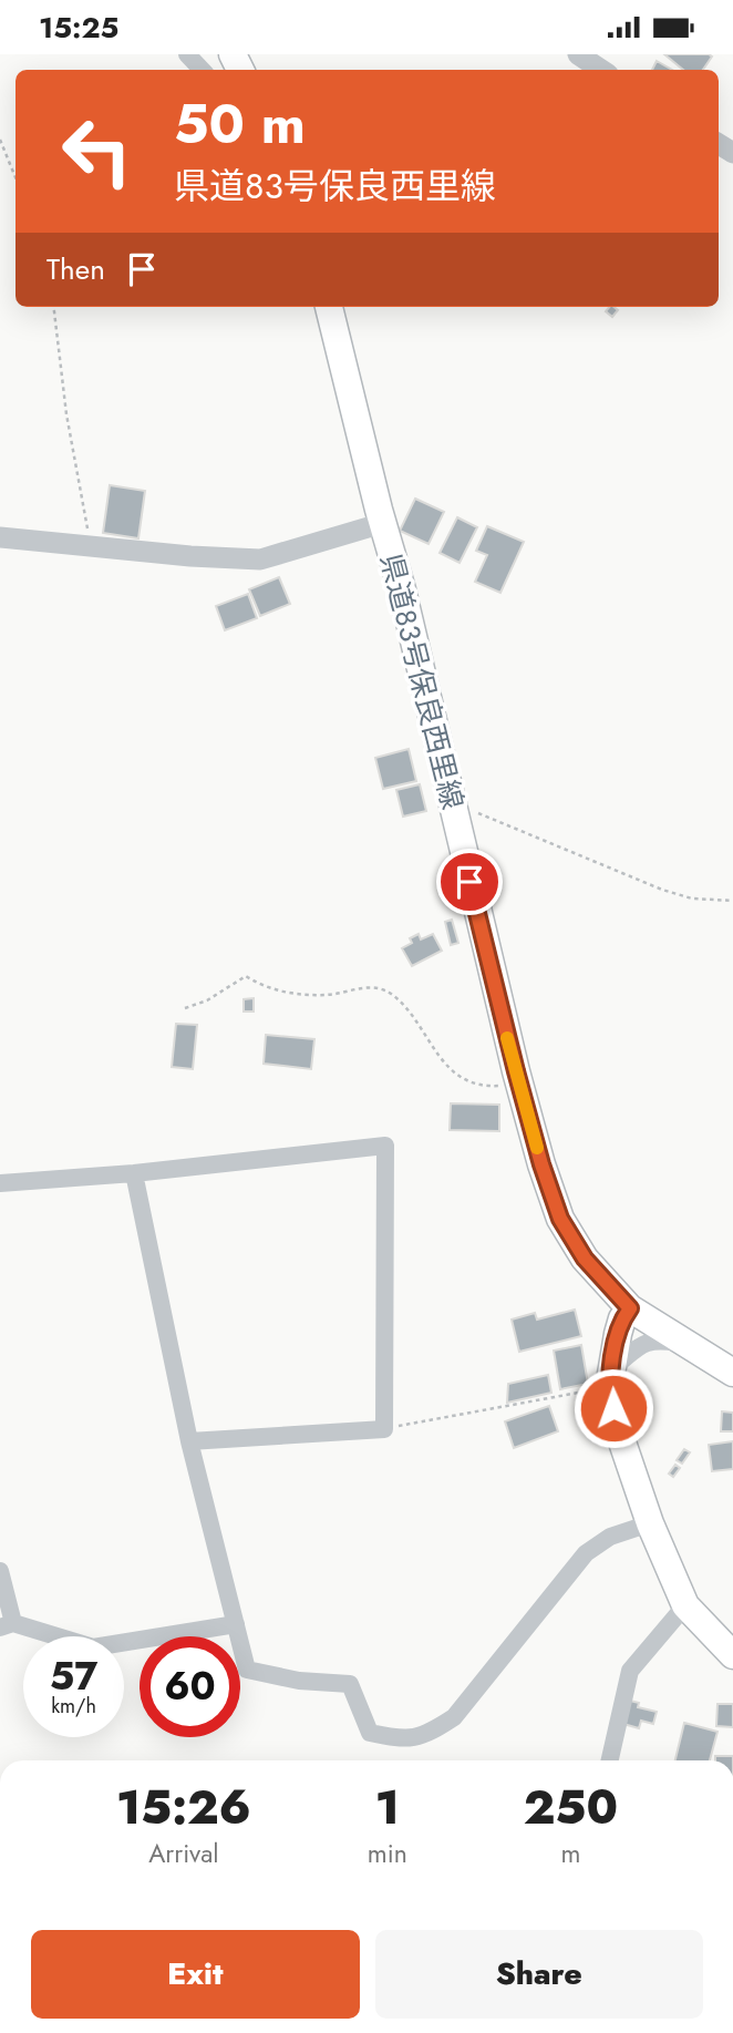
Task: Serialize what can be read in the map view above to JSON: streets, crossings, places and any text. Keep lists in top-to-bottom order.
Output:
{
  "streets": {
    "main road": ["県道83号保良西里線"]
  },
  "page": {
    "status": "15:25",
    "turn": ["50 m", "県道83号保良西里線"],
    "then": "Then",
    "speed": "57 km/h",
    "limit": "60",
    "eta": [
      "15:26",
      "Arrival",
      "1",
      "min",
      "250",
      "m"
    ],
    "buttons": ["Exit", "Share"]
  }
}
